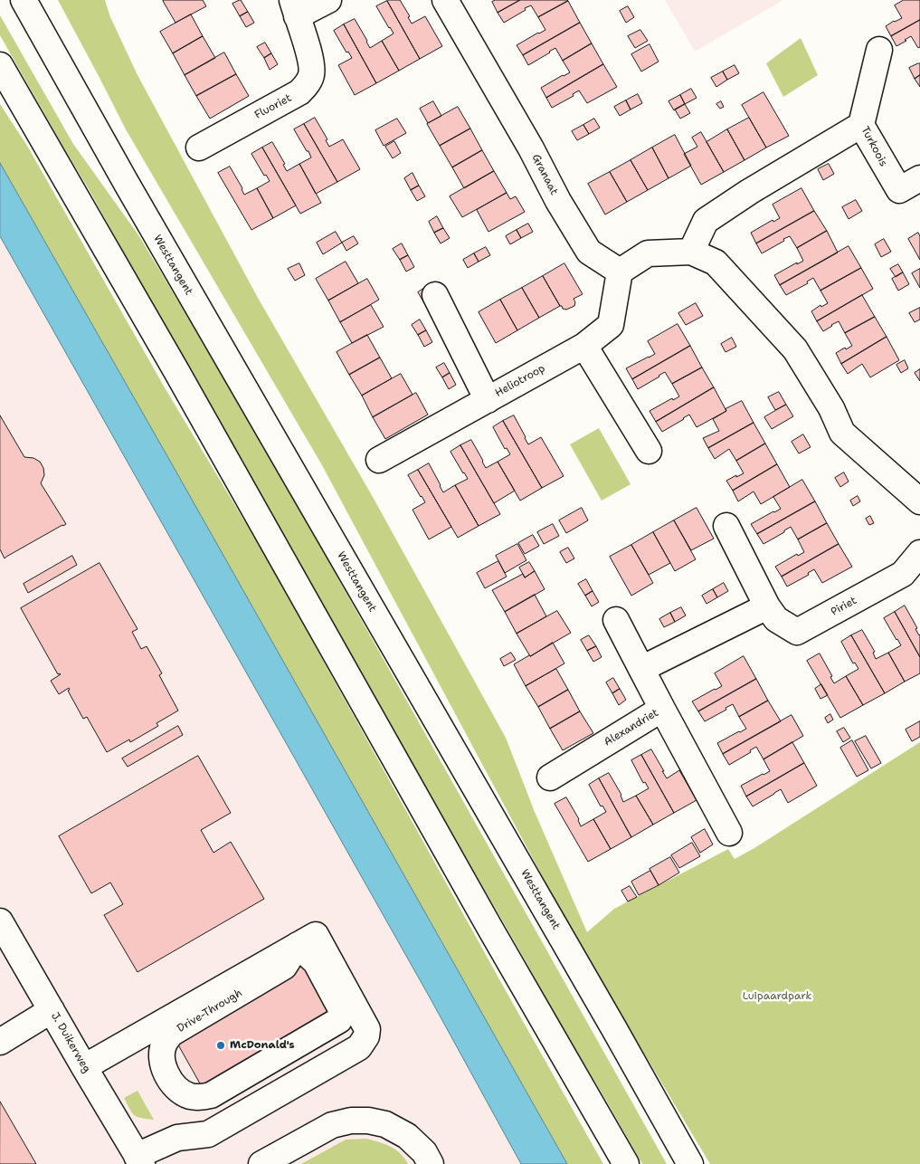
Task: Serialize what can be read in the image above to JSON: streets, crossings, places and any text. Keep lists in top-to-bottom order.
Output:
{
  "streets": {
    "street": [
      "Fluoriet",
      "Turkoois",
      "Granaat",
      "Westtangent",
      "Heliotroop",
      "Piriet",
      "Alexandriet",
      "Drive-Through",
      "J. Duikerweg"
    ]
  },
  "crossings": [
    ["Granaat", "Heliotroop"]
  ],
  "parks": ["Luipaardpark"],
  "places": ["McDonald's"]
}
